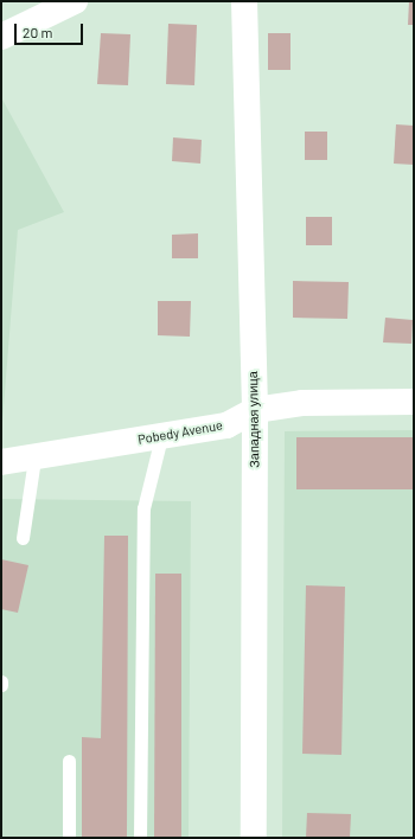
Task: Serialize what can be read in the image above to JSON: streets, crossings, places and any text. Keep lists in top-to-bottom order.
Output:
{
  "streets": {
    "street": ["Западная улица", "Pobedy Avenue"]
  },
  "crossings": [
    ["Западная улица", "Pobedy Avenue"]
  ],
  "scale_bar": "20 m"
}
